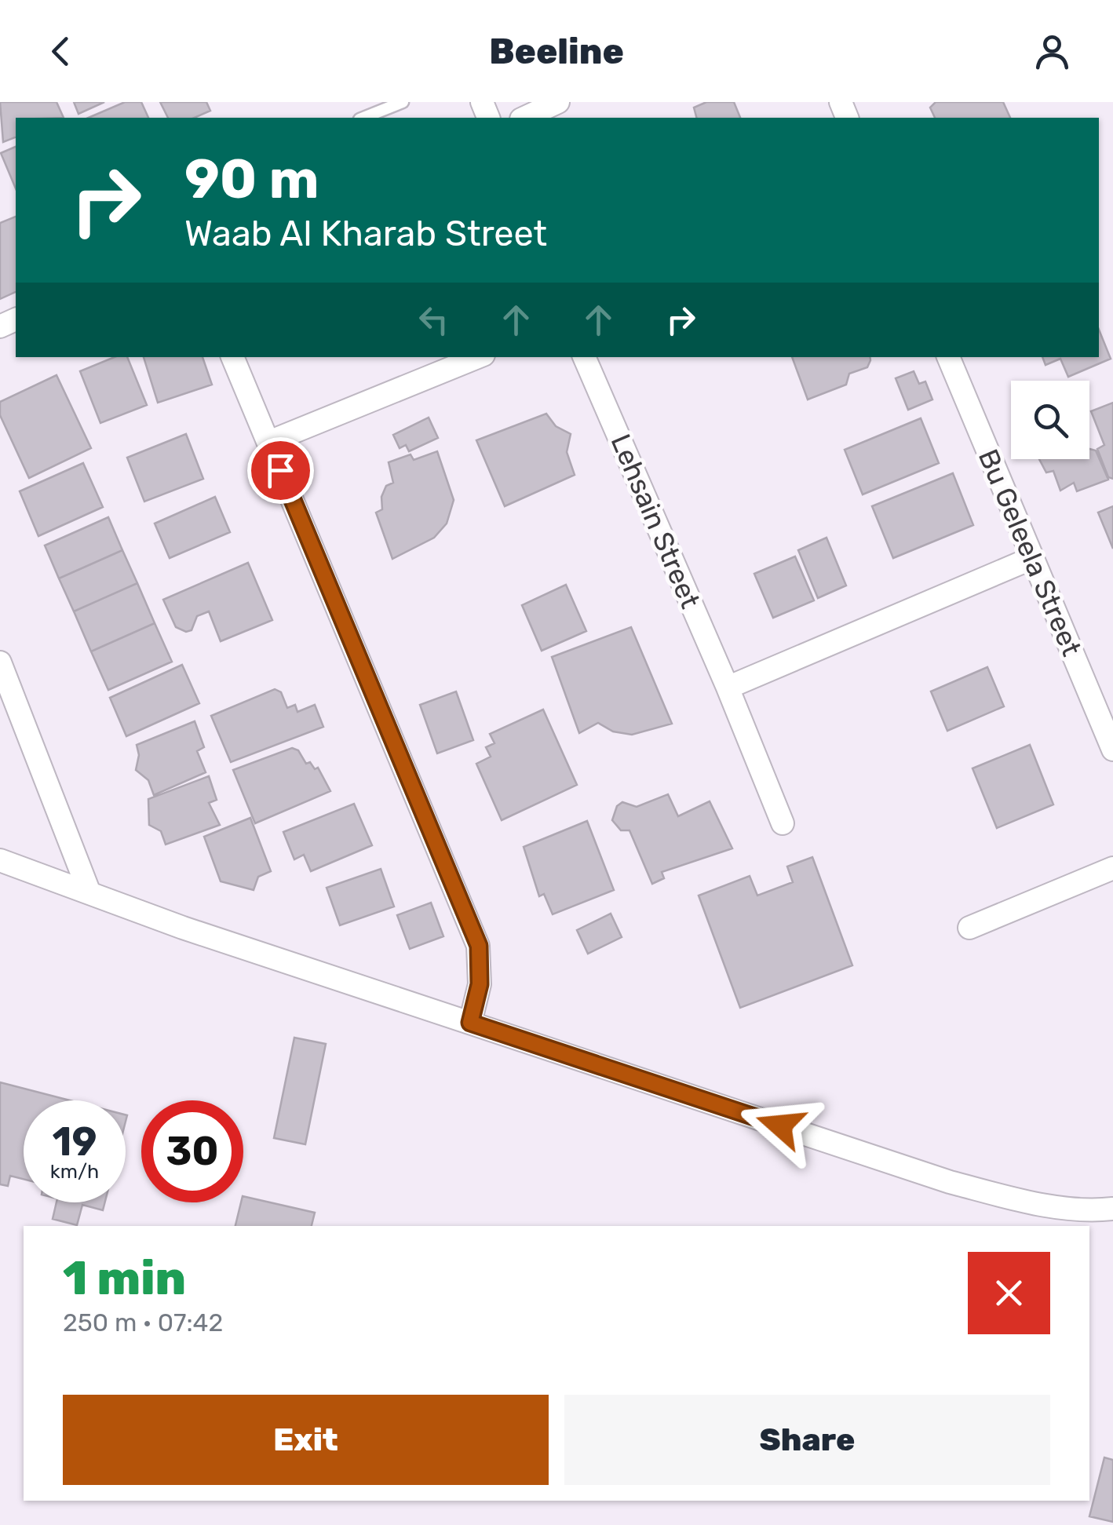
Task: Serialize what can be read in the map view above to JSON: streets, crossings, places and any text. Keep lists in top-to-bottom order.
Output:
{
  "streets": {
    "street": ["Lehsain Street", "Bu Geleela Street"]
  },
  "page": {
    "header": "Beeline",
    "turn": ["90 m", "Waab Al Kharab Street"],
    "speed": "19 km/h",
    "limit": "30",
    "heading": ["1 min", "250 m · 07:42"],
    "buttons": ["Exit", "Share"]
  }
}
